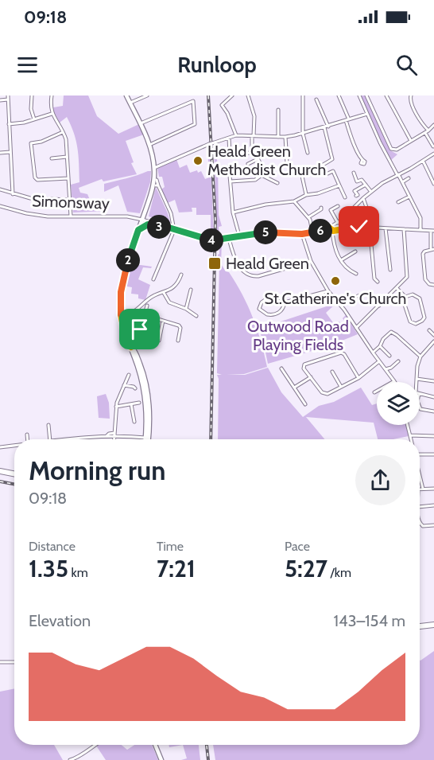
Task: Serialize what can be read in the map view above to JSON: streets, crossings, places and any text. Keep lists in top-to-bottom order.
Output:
{
  "streets": {
    "street": ["Simonsway"]
  },
  "parks": ["Outwood Road Playing Fields"],
  "places": {
    "other": ["Heald Green Methodist Church", "St.Catherine's Church"],
    "transit": ["Heald Green"]
  },
  "page": {
    "status": "09:18",
    "header": "Runloop",
    "pins": [
      "3",
      "6",
      "5",
      "4",
      "2"
    ],
    "heading": ["Morning run", "09:18"],
    "stats": [
      ["Distance", "1.35 km"],
      ["Time", "7:21"],
      ["Pace", "5:27 /km"]
    ],
    "chart": ["Elevation", "143–154 m"]
  }
}
